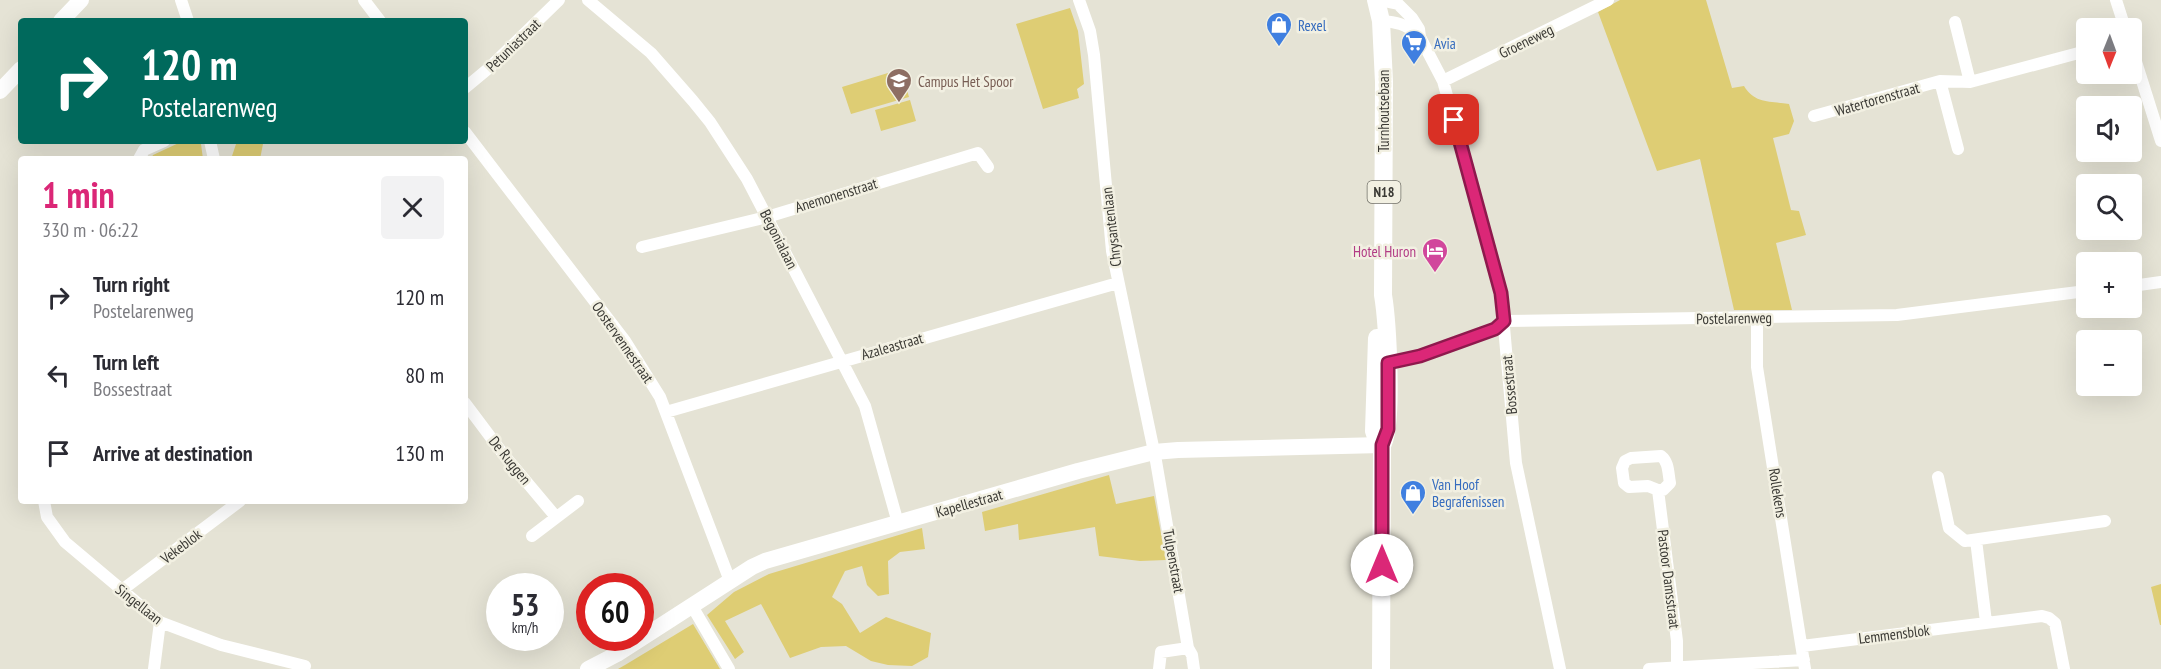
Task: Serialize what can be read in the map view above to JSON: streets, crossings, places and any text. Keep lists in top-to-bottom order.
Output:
{
  "streets": {
    "main road": ["Turnhoutsebaan", "N18"],
    "street": [
      "Groeneweg",
      "Petuniastraat",
      "Watertorenstraat",
      "Anemonenstraat",
      "Chrysantenlaan",
      "Begonialaan",
      "Postelarenweg",
      "Oostervennestraat",
      "Azaleastraat",
      "Bossestraat",
      "De Ruggen",
      "Rollekens",
      "Kapellestraat",
      "Vekeblok",
      "Tulpenstraat",
      "Pastoor Damsstraat",
      "Singellaan",
      "Lemmensblok"
    ]
  },
  "crossings": [
    ["Groeneweg", "Bossestraat"],
    ["Turnhoutsebaan", "Postelarenweg"],
    ["Turnhoutsebaan", "Bossestraat"],
    ["Turnhoutsebaan", "Kapellestraat"],
    ["Anemonenstraat", "Begonialaan"],
    ["Chrysantenlaan", "Azaleastraat"],
    ["Chrysantenlaan", "Kapellestraat"],
    ["Chrysantenlaan", "Tulpenstraat"],
    ["Begonialaan", "Azaleastraat"],
    ["Begonialaan", "Kapellestraat"],
    ["Postelarenweg", "Bossestraat"],
    ["Postelarenweg", "Rollekens"],
    ["Oostervennestraat", "Azaleastraat"],
    ["Oostervennestraat", "Kapellestraat"],
    ["Rollekens", "Lemmensblok"],
    ["Kapellestraat", "Tulpenstraat"],
    ["Vekeblok", "Singellaan"]
  ],
  "places": {
    "shop": ["Rexel", "Van Hoof Begrafenissen"],
    "supermarket": ["Avia"],
    "school or university": ["Campus Het Spoor"],
    "hotel": ["Hotel Huron"]
  },
  "north": "bottom",
  "page": {
    "map_buttons": ["+", "−"],
    "turn": ["120 m", "Postelarenweg"],
    "heading": ["1 min", "330 m · 06:22"],
    "list": [
      {
        "name": "Turn right",
        "note": "Postelarenweg",
        "value": "120 m"
      },
      {
        "name": "Turn left",
        "note": "Bossestraat",
        "value": "80 m"
      },
      {
        "name": "Arrive at destination",
        "value": "130 m"
      }
    ],
    "speed": "53 km/h",
    "limit": "60"
  }
}
